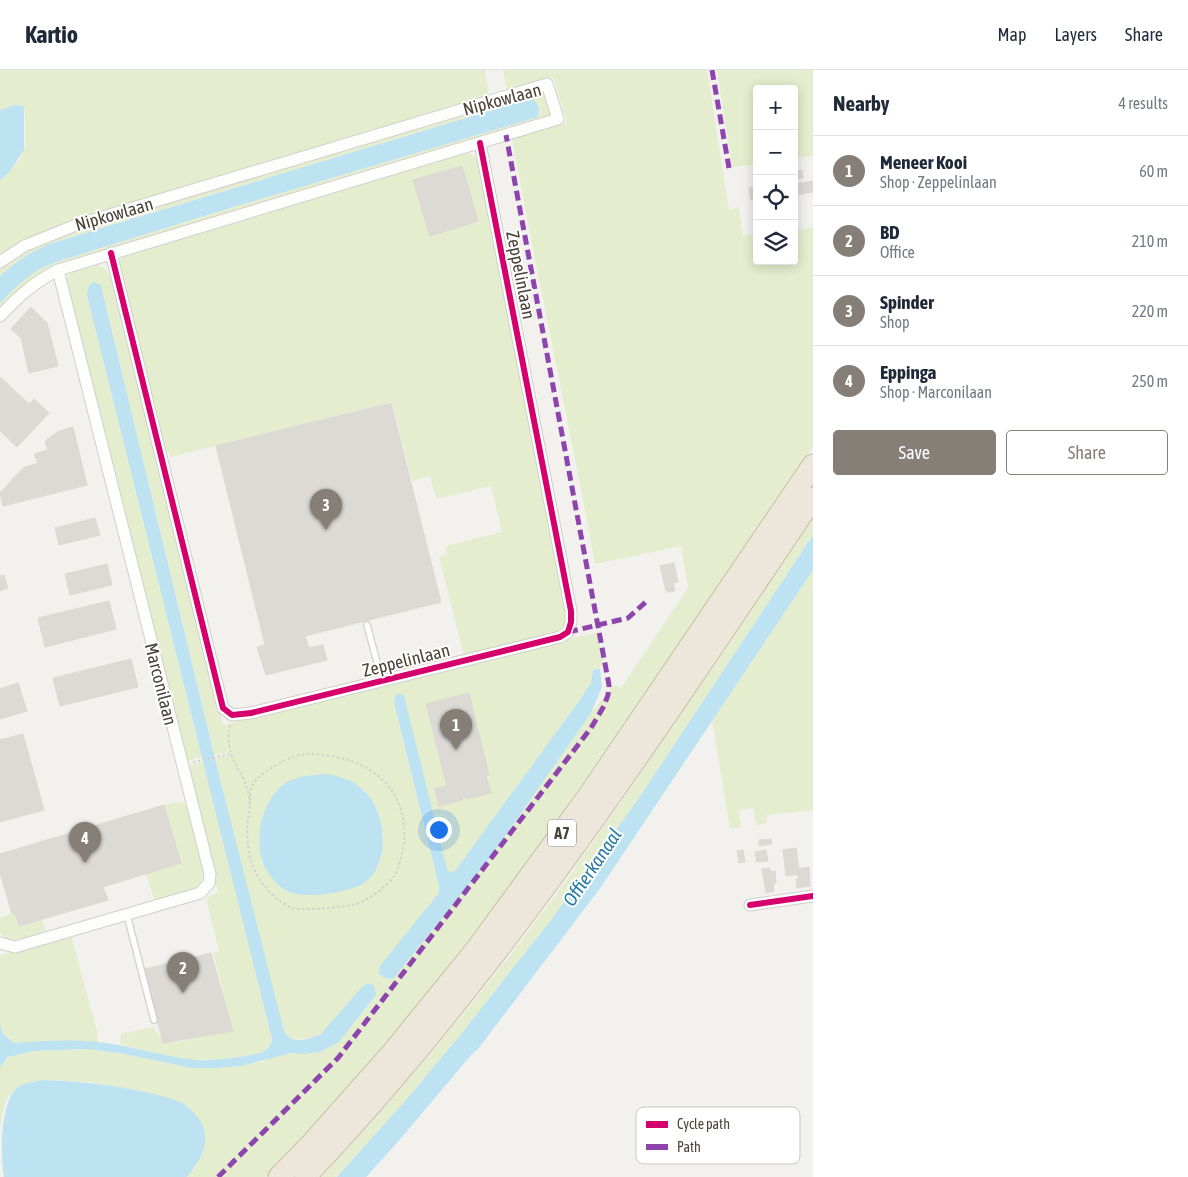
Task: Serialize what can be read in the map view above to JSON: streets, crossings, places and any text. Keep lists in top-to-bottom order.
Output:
{
  "streets": {
    "highway": ["A7"],
    "street": ["Nipkowlaan", "Zeppelinlaan", "Marconilaan"]
  },
  "crossings": [
    ["Nipkowlaan", "Zeppelinlaan"],
    ["Nipkowlaan", "Marconilaan"]
  ],
  "water": ["Offierkanaal"],
  "legend": ["Cycle path", "Path"],
  "page": {
    "header": "Kartio",
    "nav": ["Map", "Layers", "Share"],
    "heading": ["Nearby", "4 results"],
    "map_buttons": ["+", "−"],
    "list": [
      {
        "mark": "1",
        "name": "Meneer Kooi",
        "note": "Shop · Zeppelinlaan",
        "value": "60 m"
      },
      {
        "mark": "2",
        "name": "BD",
        "note": "Office",
        "value": "210 m"
      },
      {
        "mark": "3",
        "name": "Spinder",
        "note": "Shop",
        "value": "220 m"
      },
      {
        "mark": "4",
        "name": "Eppinga",
        "note": "Shop · Marconilaan",
        "value": "250 m"
      }
    ],
    "buttons": ["Save", "Share"],
    "pins": [
      "3",
      "1",
      "4",
      "2"
    ]
  }
}
